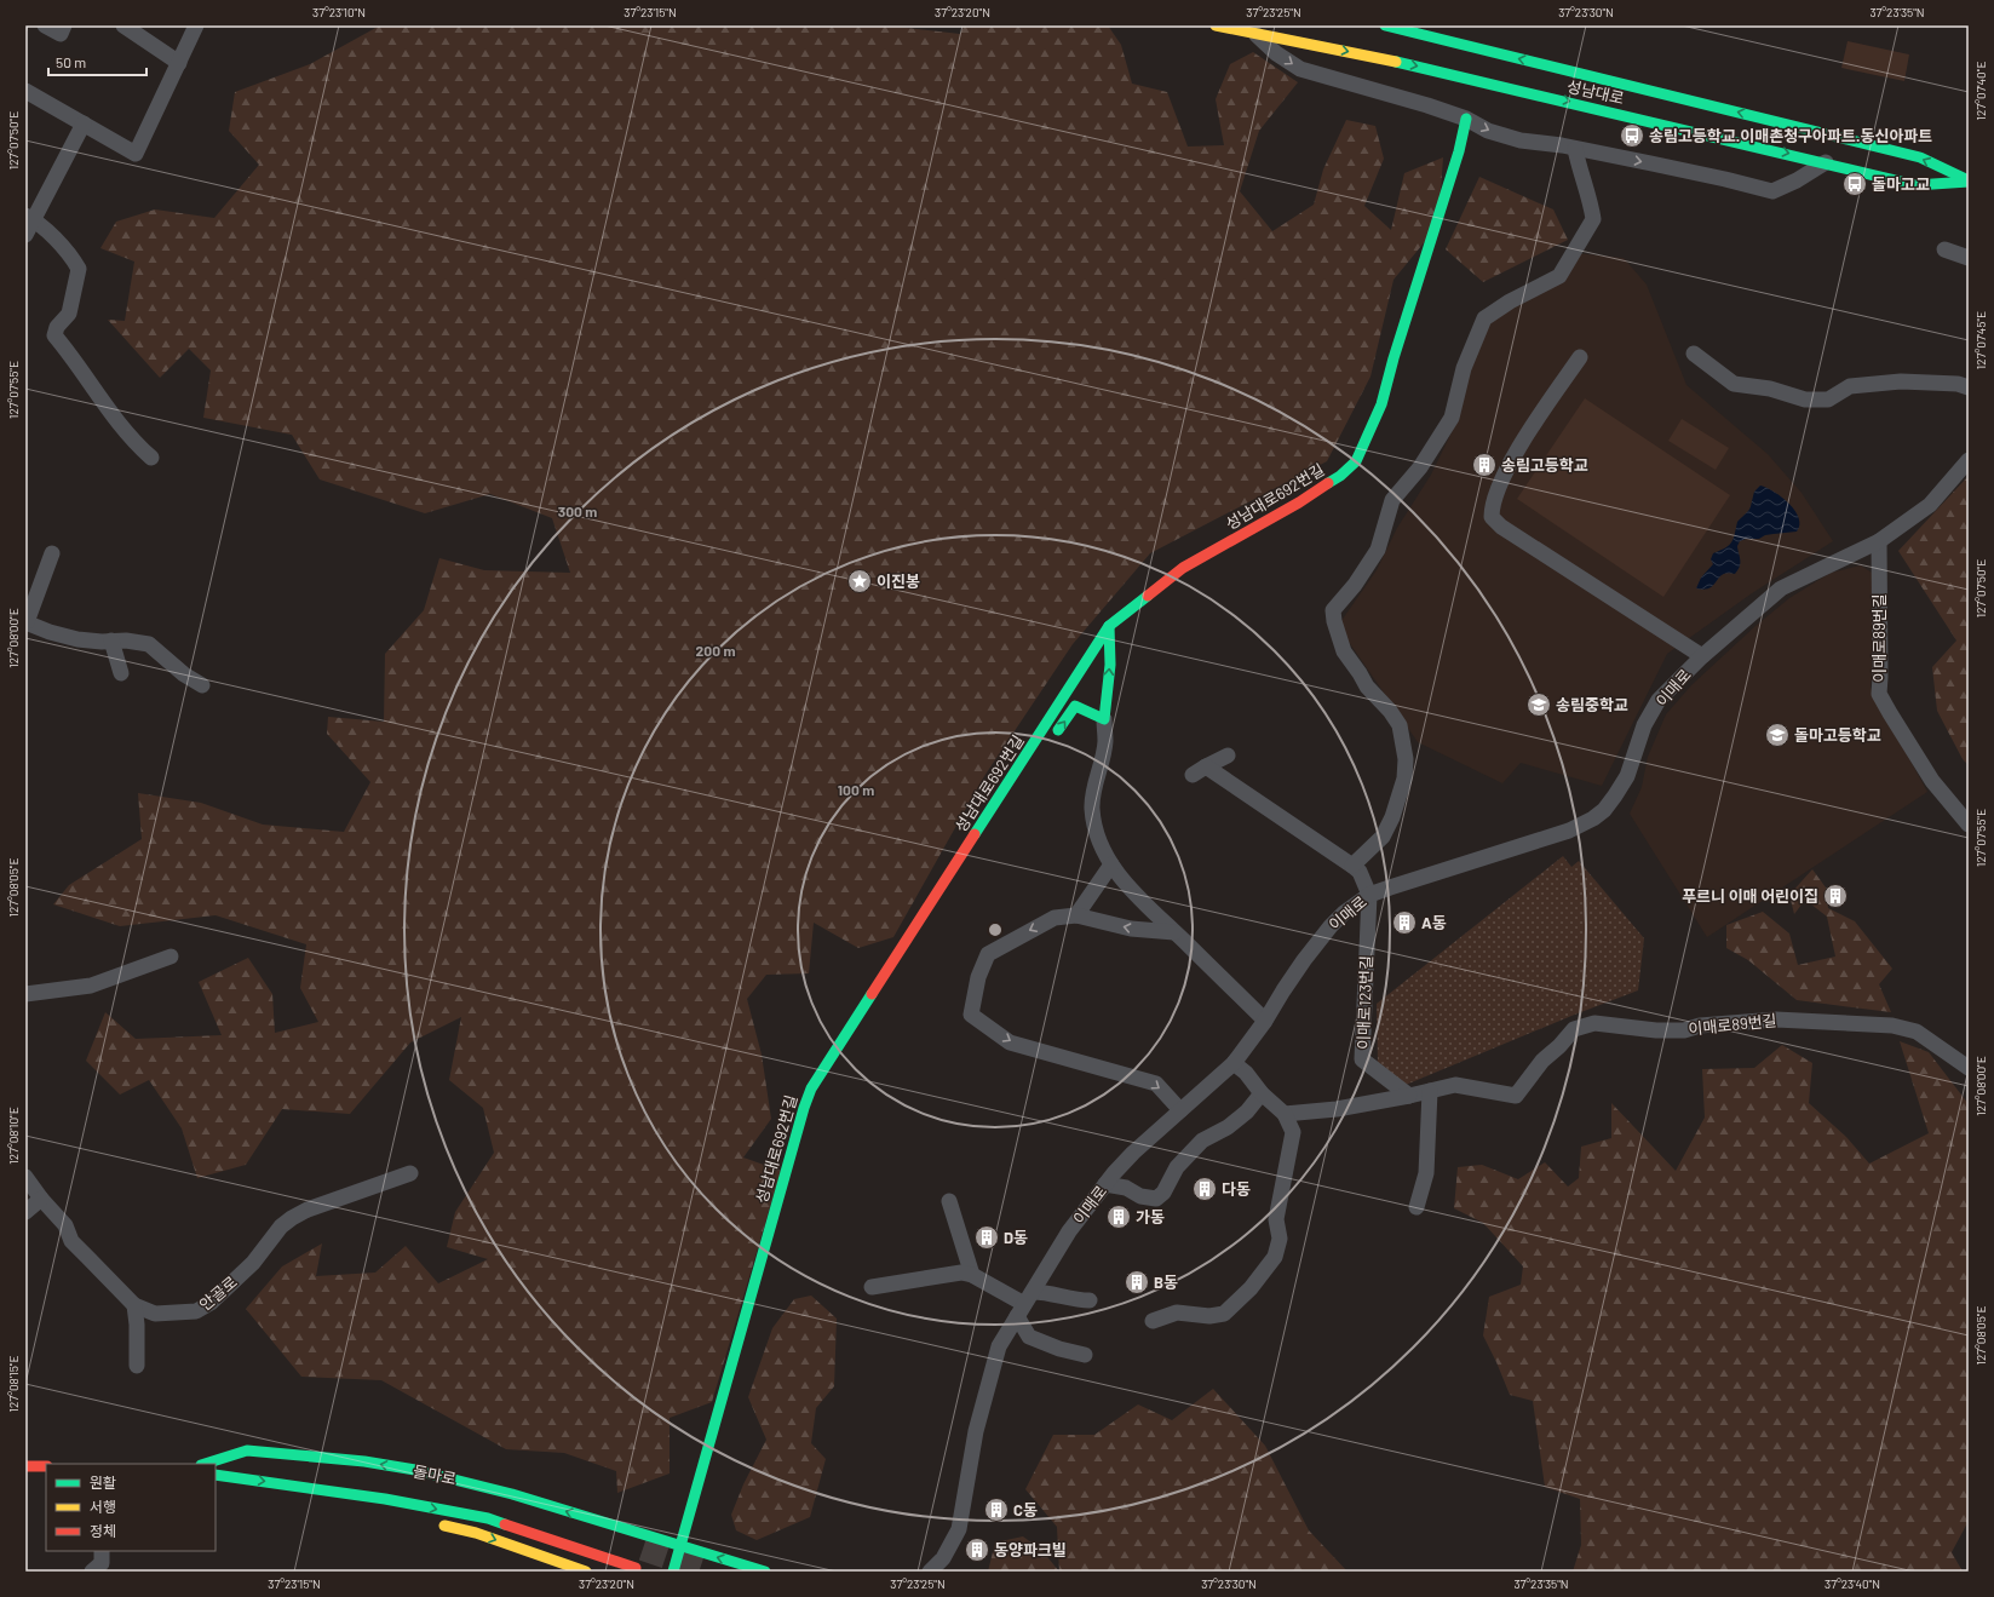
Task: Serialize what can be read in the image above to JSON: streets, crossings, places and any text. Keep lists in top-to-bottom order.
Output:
{
  "streets": {
    "main road": ["성남대로", "성남대로692번길", "돌마로"],
    "street": [
      "이매로89번길",
      "이매로",
      "이매로123번길",
      "안골로"
    ]
  },
  "crossings": [
    ["이매로89번길", "이매로"],
    ["이매로", "이매로123번길"]
  ],
  "places": {
    "bus stop": ["송림고등학교.이매촌청구아파트.동신아파트", "돌마고교"],
    "building": [
      "송림고등학교",
      "푸르니 이매 어린이집",
      "A동",
      "다동",
      "가동",
      "D동",
      "B동",
      "C동",
      "동양파크빌"
    ],
    "place": ["이진봉"],
    "school or university": ["송림중학교", "돌마고등학교"]
  },
  "legend": ["원활", "서행", "정체"],
  "scale_bar": "50 m",
  "coordinates": [
    "37°23'10\"N",
    "37°23'15\"N",
    "37°23'20\"N",
    "37°23'25\"N",
    "37°23'30\"N",
    "37°23'35\"N",
    "127°07'40\"E",
    "127°07'50\"E",
    "127°07'45\"E",
    "127°07'55\"E",
    "127°08'00\"E",
    "127°08'05\"E",
    "127°08'10\"E",
    "127°08'15\"E",
    "37°23'40\"N"
  ],
  "rings": ["300 m", "200 m", "100 m"]
}
